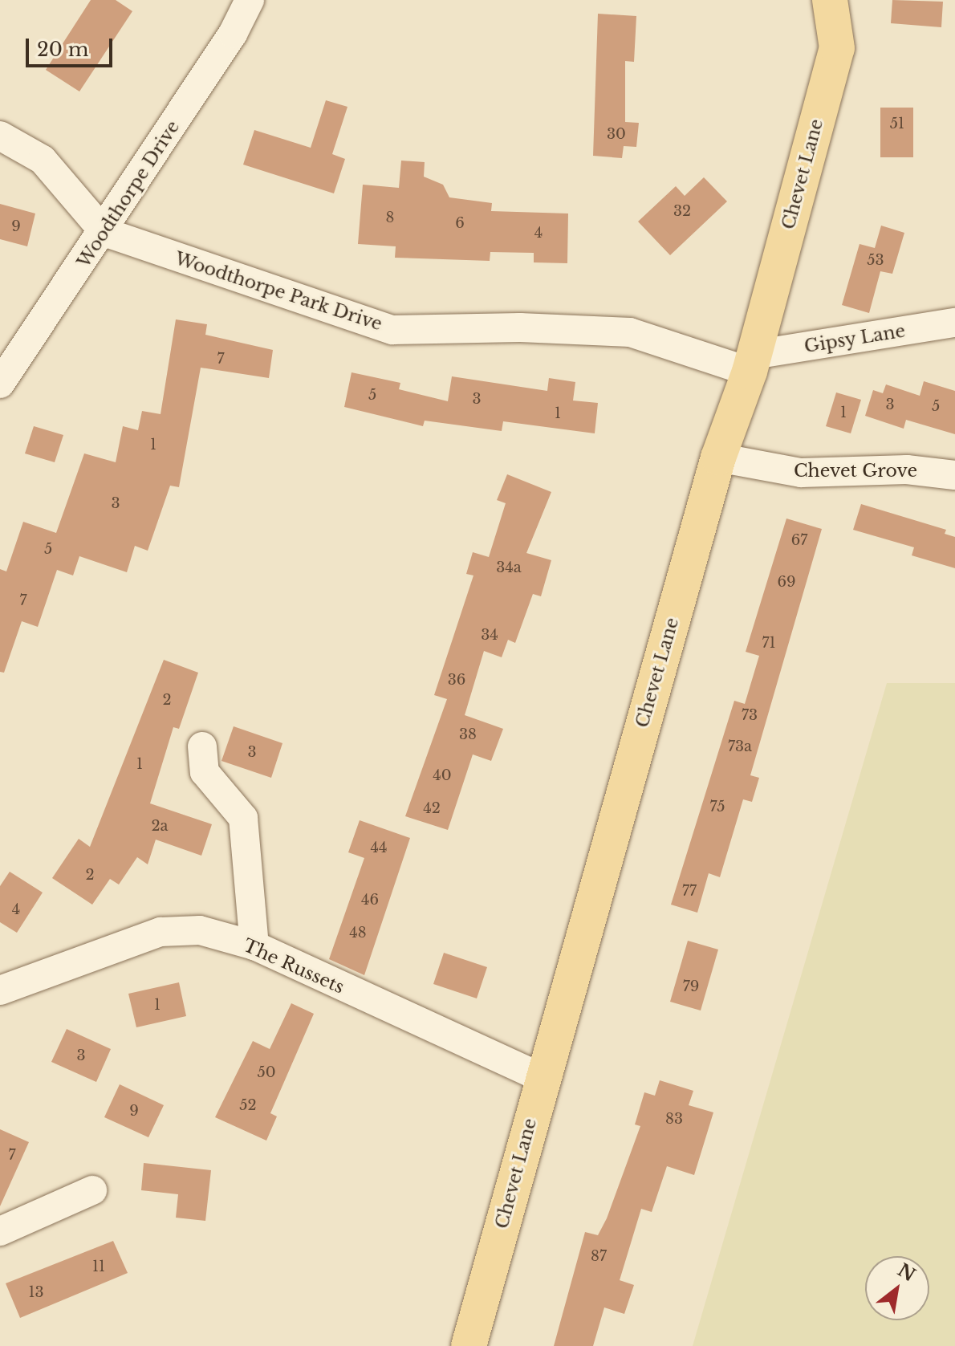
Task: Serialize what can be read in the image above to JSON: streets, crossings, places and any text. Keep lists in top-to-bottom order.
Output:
{
  "streets": {
    "main road": ["Chevet Lane"],
    "street": [
      "Woodthorpe Drive",
      "Woodthorpe Park Drive",
      "Gipsy Lane",
      "Chevet Grove",
      "The Russets"
    ]
  },
  "crossings": [
    ["Chevet Lane", "Woodthorpe Park Drive"],
    ["Chevet Lane", "Gipsy Lane"],
    ["Chevet Lane", "Chevet Grove"],
    ["Chevet Lane", "The Russets"],
    ["Woodthorpe Drive", "Woodthorpe Park Drive"],
    ["Woodthorpe Park Drive", "Gipsy Lane"]
  ],
  "house_numbers": [
    "51",
    "30",
    "32",
    "8",
    "6",
    "9",
    "4",
    "53",
    "7",
    "5",
    "3",
    "3",
    "5",
    "1",
    "1",
    "1",
    "3",
    "67",
    "5",
    "34a",
    "69",
    "7",
    "34",
    "71",
    "36",
    "2",
    "73",
    "38",
    "73a",
    "3",
    "1",
    "40",
    "75",
    "42",
    "2a",
    "44",
    "2",
    "77",
    "46",
    "4",
    "48",
    "79",
    "1",
    "3",
    "50",
    "52",
    "9",
    "83",
    "7",
    "87",
    "11",
    "13"
  ],
  "scale_bar": "20 m",
  "north": "top right"
}
